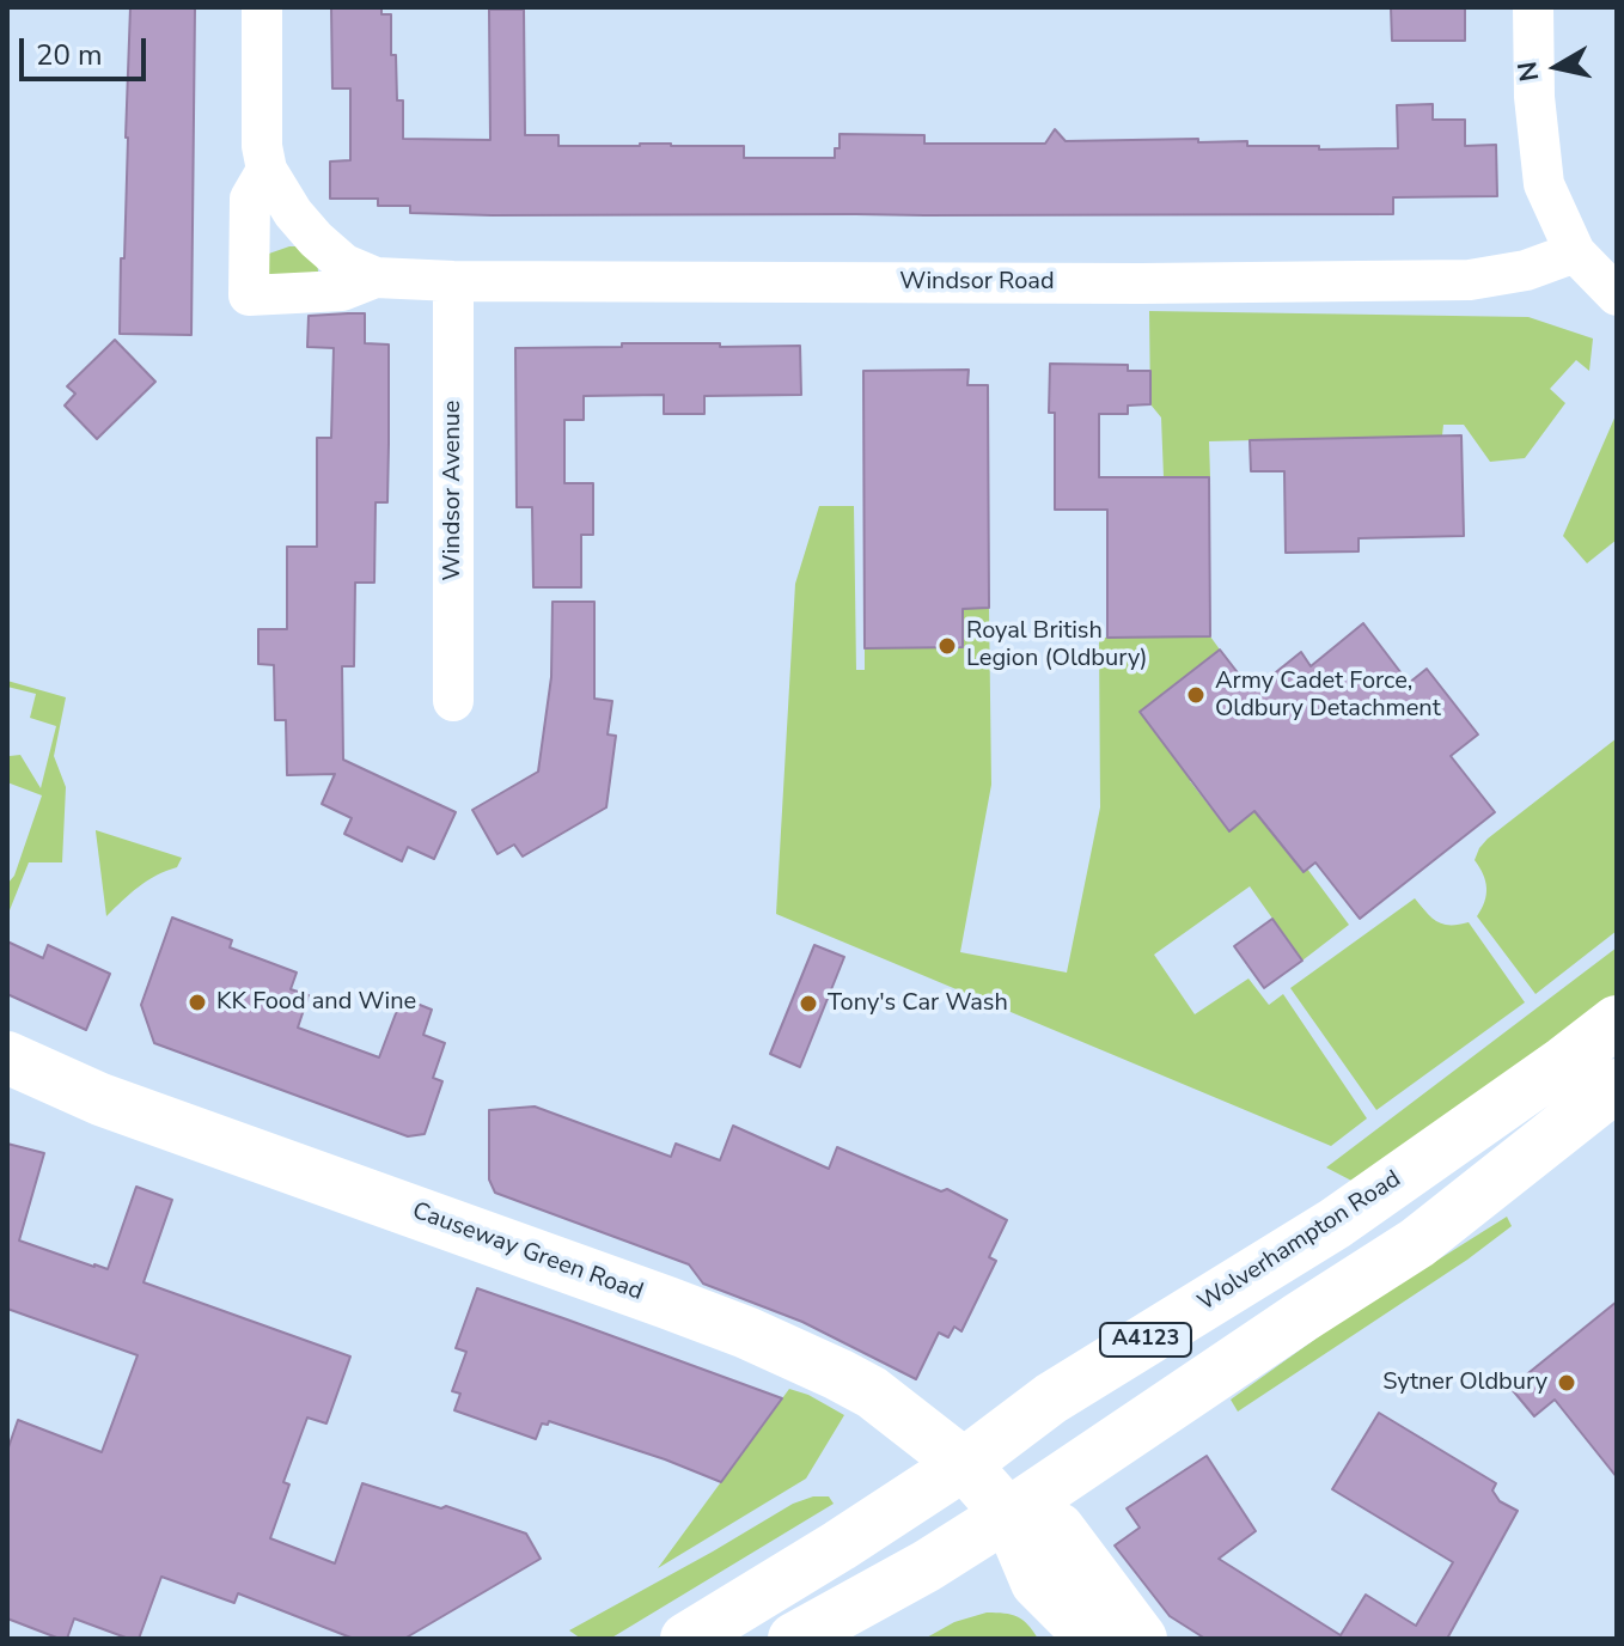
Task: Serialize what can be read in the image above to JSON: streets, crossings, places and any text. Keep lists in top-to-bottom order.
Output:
{
  "streets": {
    "main road": ["Wolverhampton Road", "Causeway Green Road", "A4123"],
    "street": ["Windsor Road", "Windsor Avenue"]
  },
  "crossings": [
    ["Windsor Road", "Windsor Avenue"],
    ["Wolverhampton Road", "Causeway Green Road"],
    ["Causeway Green Road", "A4123"]
  ],
  "places": [
    "Royal British Legion (Oldbury)",
    "Army Cadet Force, Oldbury Detachment",
    "KK Food and Wine",
    "Tony's Car Wash",
    "Sytner Oldbury"
  ],
  "scale_bar": "20 m",
  "north": "left"
}
